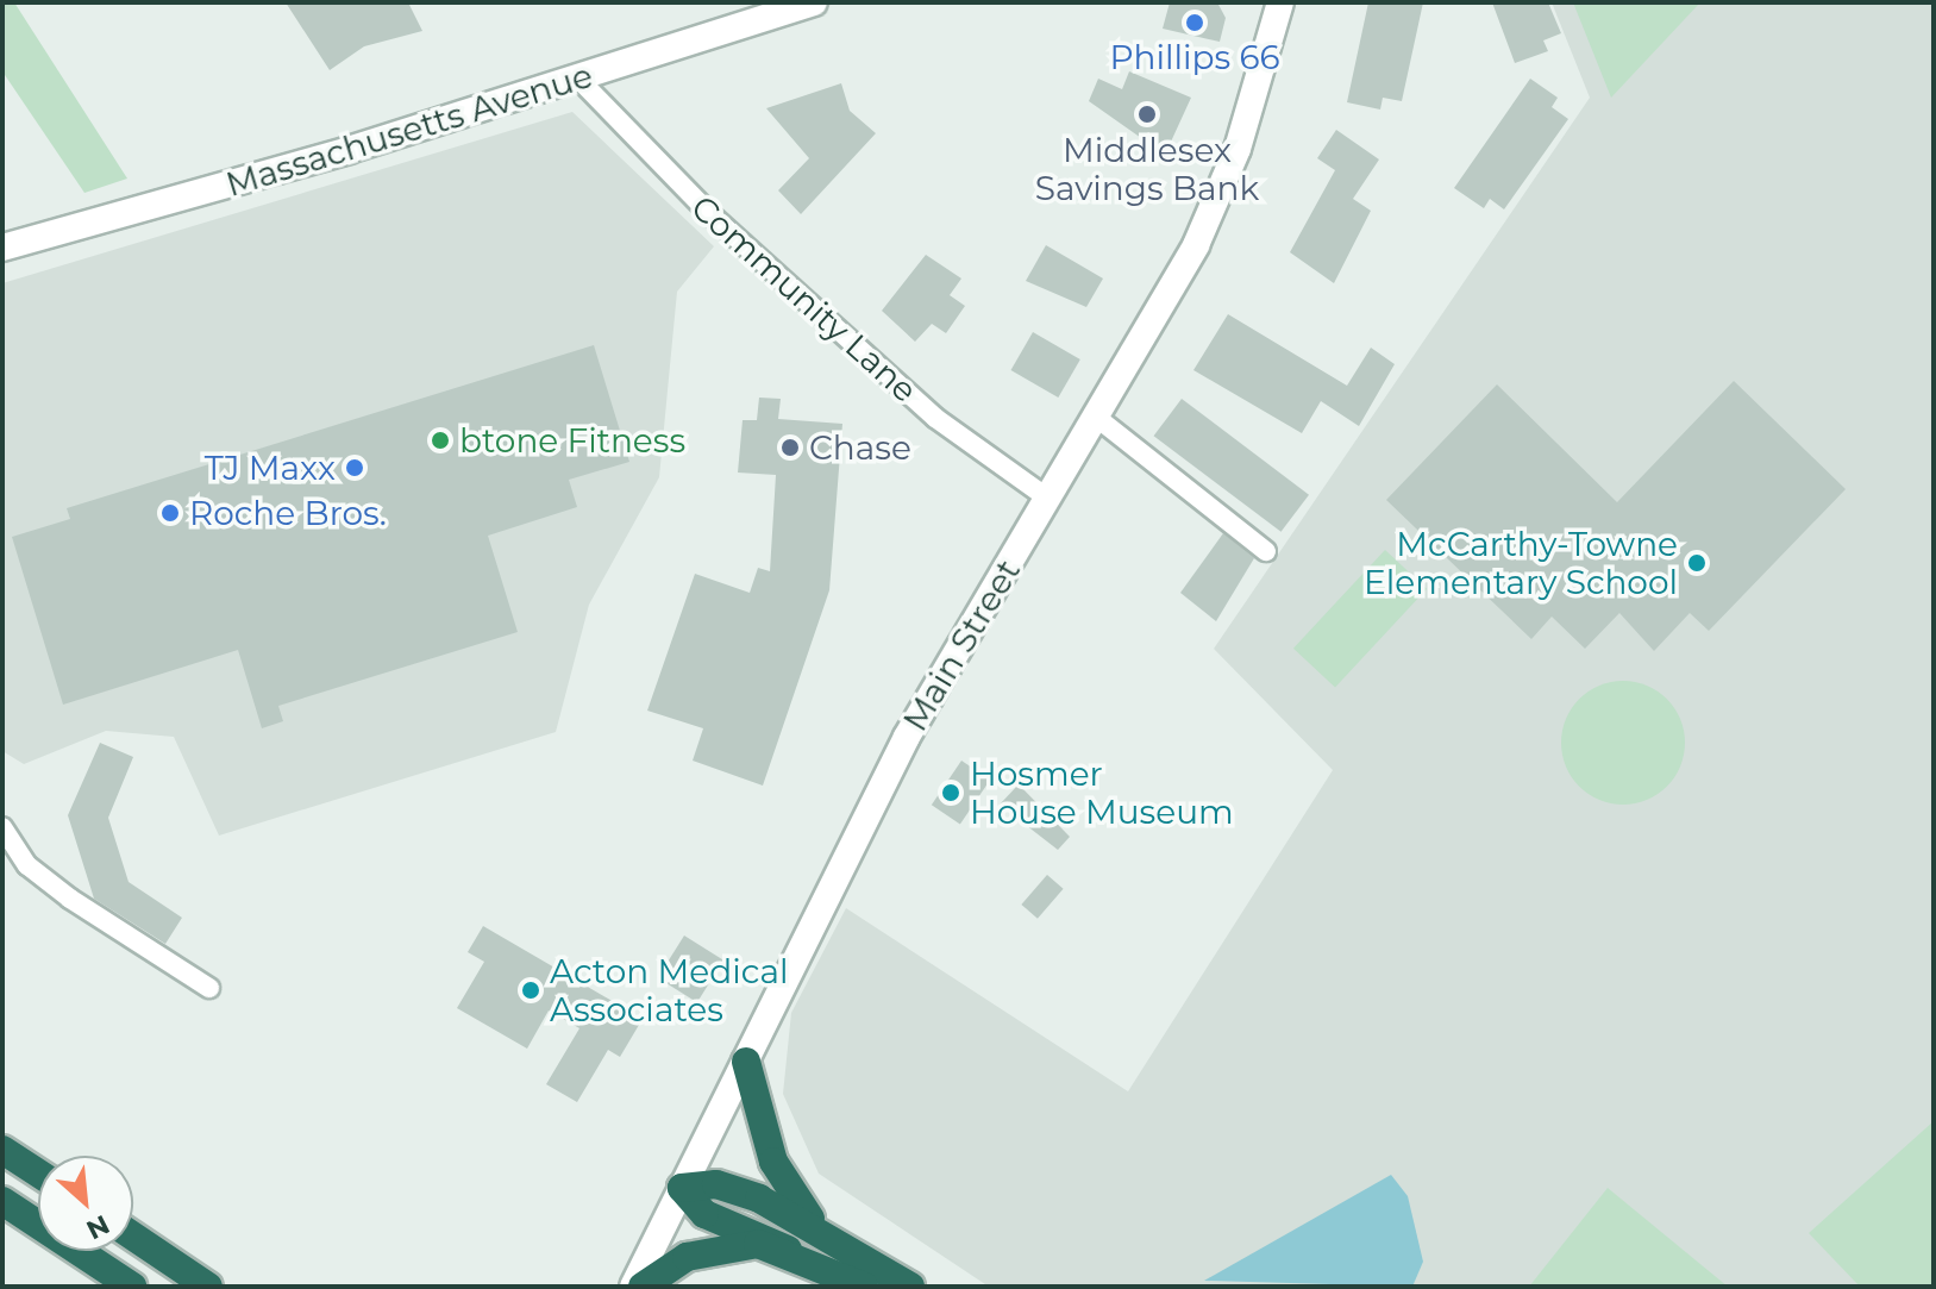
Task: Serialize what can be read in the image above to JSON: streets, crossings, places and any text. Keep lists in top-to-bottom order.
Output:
{
  "streets": {
    "main road": ["Massachusetts Avenue", "Main Street"],
    "street": ["Community Lane"]
  },
  "crossings": [
    ["Massachusetts Avenue", "Community Lane"],
    ["Community Lane", "Main Street"]
  ],
  "places": [
    "Phillips 66",
    "Middlesex Savings Bank",
    "btone Fitness",
    "Chase",
    "TJ Maxx",
    "Roche Bros.",
    "McCarthy-Towne Elementary School",
    "Hosmer House Museum",
    "Acton Medical Associates"
  ],
  "north": "bottom right"
}
